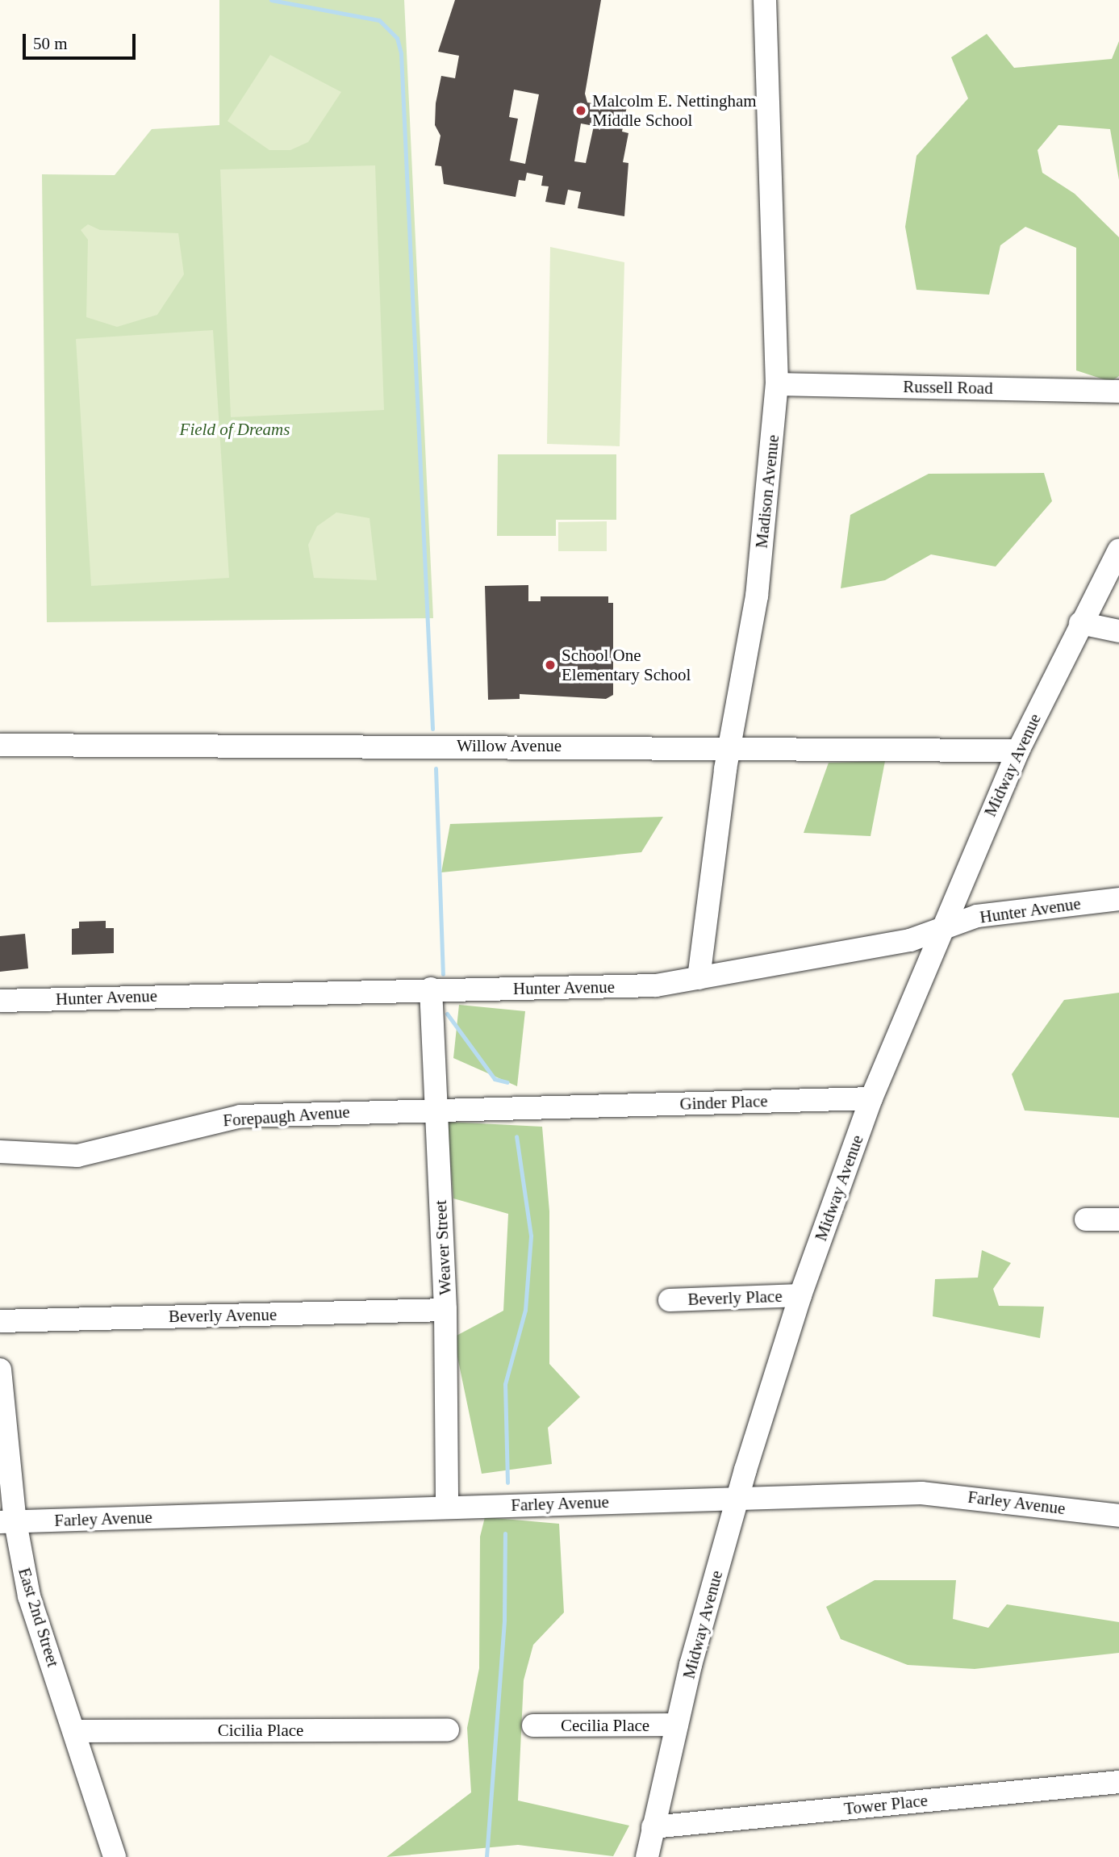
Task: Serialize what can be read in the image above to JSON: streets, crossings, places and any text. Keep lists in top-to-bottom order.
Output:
{
  "streets": {
    "street": [
      "Russell Road",
      "Madison Avenue",
      "Willow Avenue",
      "Midway Avenue",
      "Hunter Avenue",
      "Ginder Place",
      "Forepaugh Avenue",
      "Weaver Street",
      "Beverly Place",
      "Beverly Avenue",
      "Farley Avenue",
      "East 2nd Street",
      "Cecilia Place",
      "Cicilia Place",
      "Tower Place"
    ]
  },
  "crossings": [
    ["Russell Road", "Madison Avenue"],
    ["Madison Avenue", "Willow Avenue"],
    ["Madison Avenue", "Hunter Avenue"],
    ["Willow Avenue", "Midway Avenue"],
    ["Midway Avenue", "Hunter Avenue"],
    ["Midway Avenue", "Ginder Place"],
    ["Midway Avenue", "Beverly Place"],
    ["Midway Avenue", "Farley Avenue"],
    ["Midway Avenue", "Cecilia Place"],
    ["Midway Avenue", "Tower Place"],
    ["Hunter Avenue", "Weaver Street"],
    ["Ginder Place", "Forepaugh Avenue"],
    ["Forepaugh Avenue", "Weaver Street"],
    ["Weaver Street", "Beverly Avenue"],
    ["Weaver Street", "Farley Avenue"],
    ["Farley Avenue", "East 2nd Street"],
    ["East 2nd Street", "Cicilia Place"]
  ],
  "parks": ["Field of Dreams"],
  "places": ["Malcolm E. Nettingham Middle School", "School One Elementary School"],
  "scale_bar": "50 m"
}
